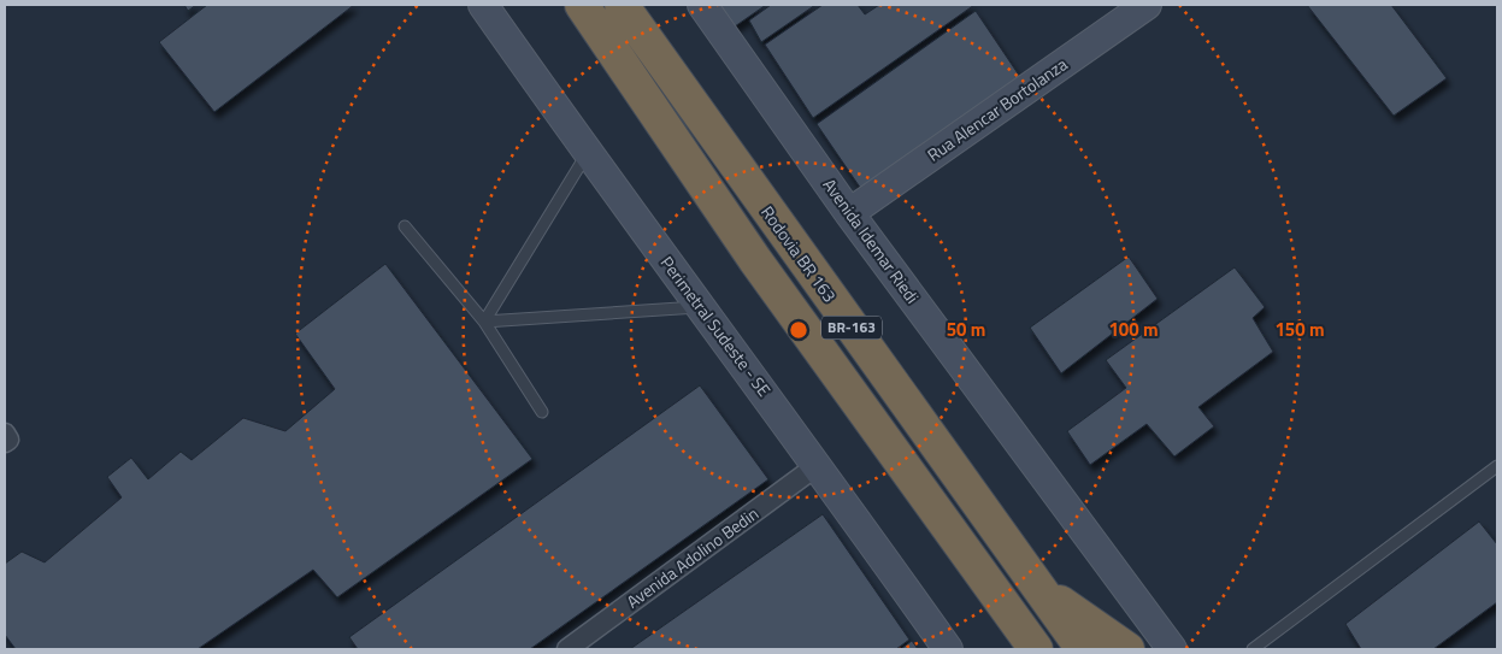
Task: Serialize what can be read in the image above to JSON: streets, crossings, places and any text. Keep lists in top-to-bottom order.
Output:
{
  "streets": {
    "highway": ["Rodovia BR 163", "BR-163"],
    "street": [
      "Rua Alencar Bortolanza",
      "Avenida Idemar Riedi",
      "Perimetral Sudeste - SE",
      "Avenida Adolino Bedin"
    ]
  },
  "crossings": [
    ["Rua Alencar Bortolanza", "Avenida Idemar Riedi"],
    ["Perimetral Sudeste - SE", "Avenida Adolino Bedin"]
  ],
  "rings": ["50 m", "100 m", "150 m"]
}
